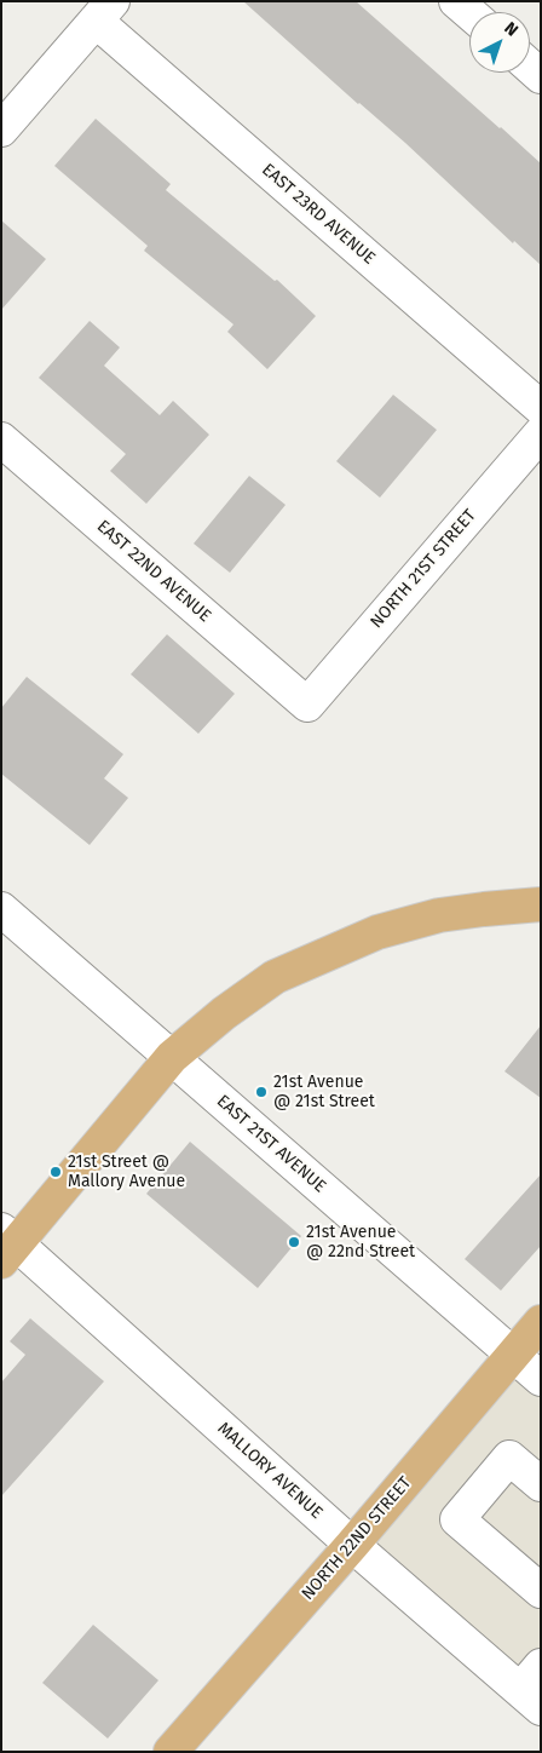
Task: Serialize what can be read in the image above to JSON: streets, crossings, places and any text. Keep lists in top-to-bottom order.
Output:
{
  "streets": {
    "main road": ["NORTH 22ND STREET"],
    "street": [
      "EAST 23RD AVENUE",
      "NORTH 21ST STREET",
      "EAST 22ND AVENUE",
      "EAST 21ST AVENUE",
      "MALLORY AVENUE"
    ]
  },
  "crossings": [
    ["NORTH 21ST STREET", "EAST 22ND AVENUE"],
    ["EAST 21ST AVENUE", "NORTH 22ND STREET"],
    ["MALLORY AVENUE", "NORTH 22ND STREET"]
  ],
  "places": ["21st Avenue @ 21st Street", "21st Street @ Mallory Avenue", "21st Avenue @ 22nd Street"],
  "north": "top right"
}
